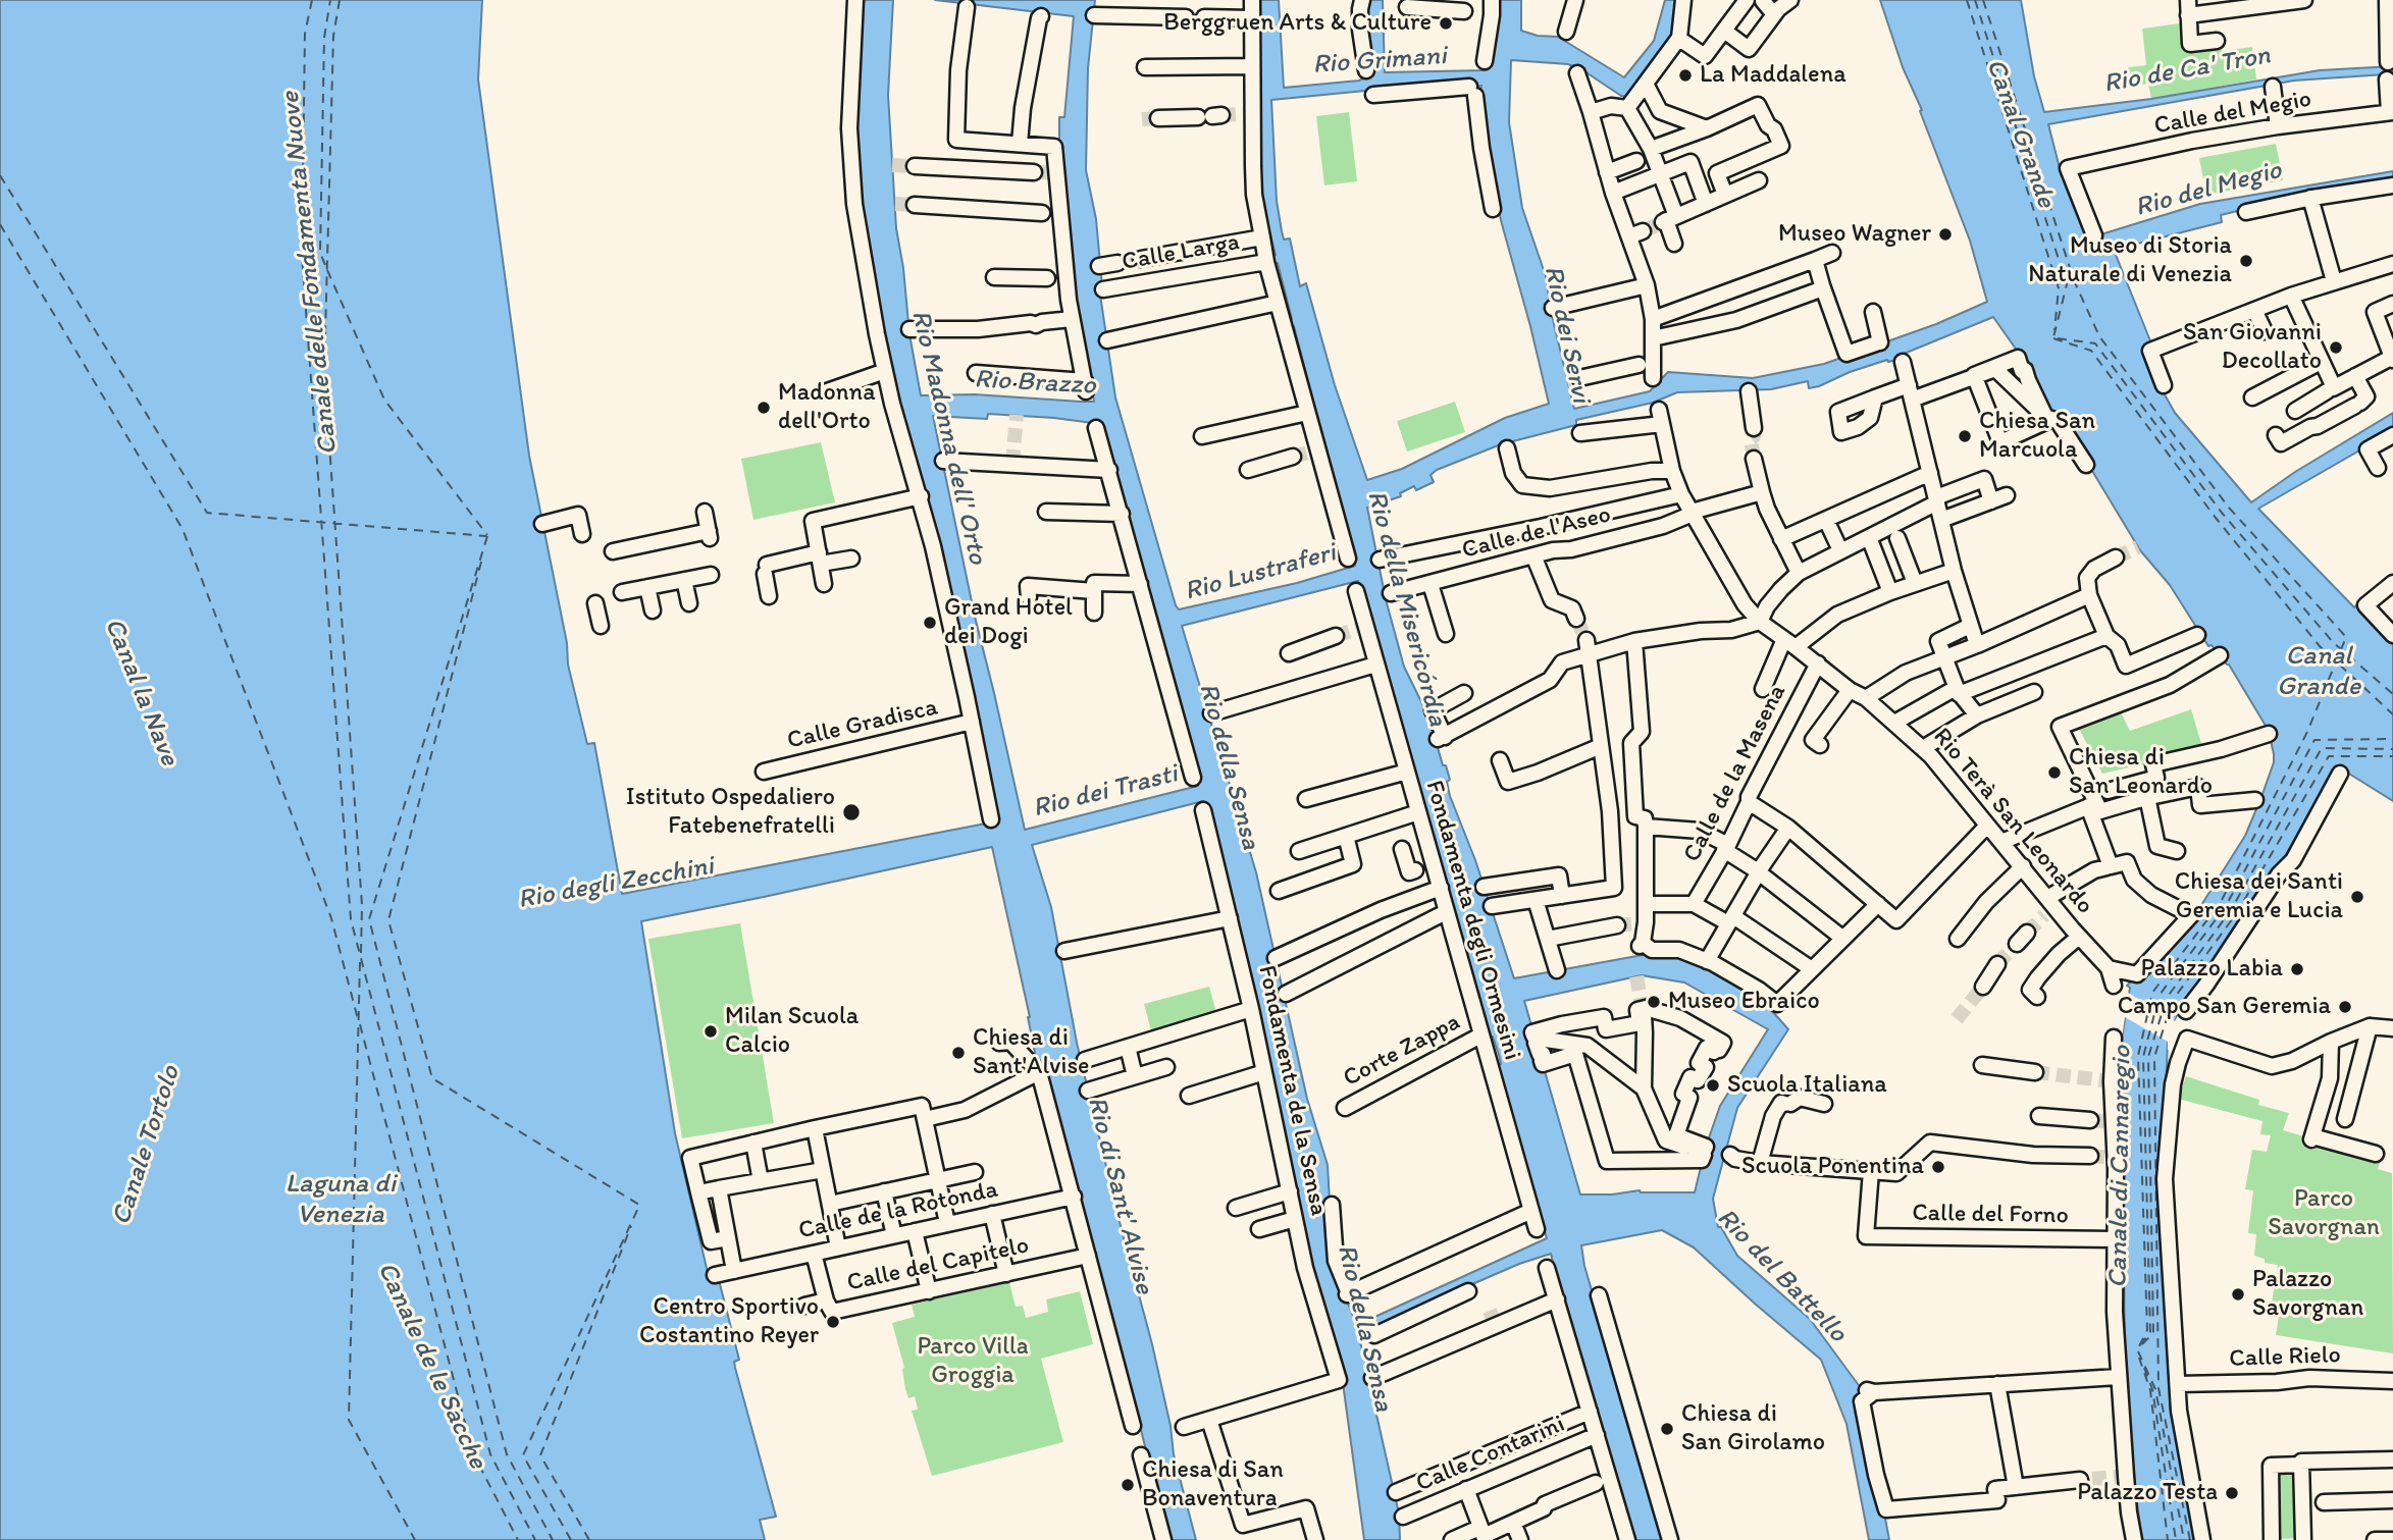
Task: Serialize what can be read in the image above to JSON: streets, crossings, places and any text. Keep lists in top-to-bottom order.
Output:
{
  "streets": {
    "street": [
      "Calle del Megio",
      "Calle Larga",
      "Calle de l'Aseo",
      "Calle Gradisca",
      "Calle de la Masena",
      "Rio Terà San Leonardo",
      "Fondamenta degli Ormesini",
      "Corte Zappa",
      "Fondamenta de la Sensa",
      "Calle de la Rotonda",
      "Calle del Forno",
      "Calle del Capitelo",
      "Calle Rielo",
      "Calle Contarini"
    ]
  },
  "crossings": [
    ["Calle de l'Aseo", "Rio Terà San Leonardo"],
    ["Calle de la Masena", "Rio Terà San Leonardo"],
    ["Fondamenta degli Ormesini", "Corte Zappa"]
  ],
  "water": [
    "Rio Grimani",
    "Rio de Ca' Tron",
    "Canal Grande",
    "Rio del Megio",
    "Canale delle Fondamenta Nuove",
    "Rio dei Servi",
    "Rio Brazzo",
    "Rio Madonna dell' Orto",
    "Rio Lustraferi",
    "Rio della Misericórdia",
    "Canal la Nave",
    "Rio della Sensa",
    "Rio dei Trasti",
    "Rio degli Zecchini",
    "Canale Tortolo",
    "Canale di Cannaregio",
    "Laguna di Venezia",
    "Rio di Sant' Alvise",
    "Rio del Battello",
    "Canale de le Sacche"
  ],
  "parks": ["Parco Savorgnan", "Parco Villa Groggia"],
  "places": [
    "Berggruen Arts & Culture",
    "La Maddalena",
    "Museo Wagner",
    "Museo di Storia Naturale di Venezia",
    "San Giovanni Decollato",
    "Madonna dell'Orto",
    "Chiesa San Marcuola",
    "Grand Hotel dei Dogi",
    "Chiesa di San Leonardo",
    "Istituto Ospedaliero Fatebenefratelli",
    "Chiesa dei Santi Geremia e Lucia",
    "Palazzo Labia",
    "Museo Ebraico",
    "Campo San Geremia",
    "Milan Scuola Calcio",
    "Chiesa di Sant'Alvise",
    "Scuola Italiana",
    "Scuola Ponentina",
    "Palazzo Savorgnan",
    "Centro Sportivo Costantino Reyer",
    "Chiesa di San Girolamo",
    "Chiesa di San Bonaventura",
    "Palazzo Testa"
  ]
}
